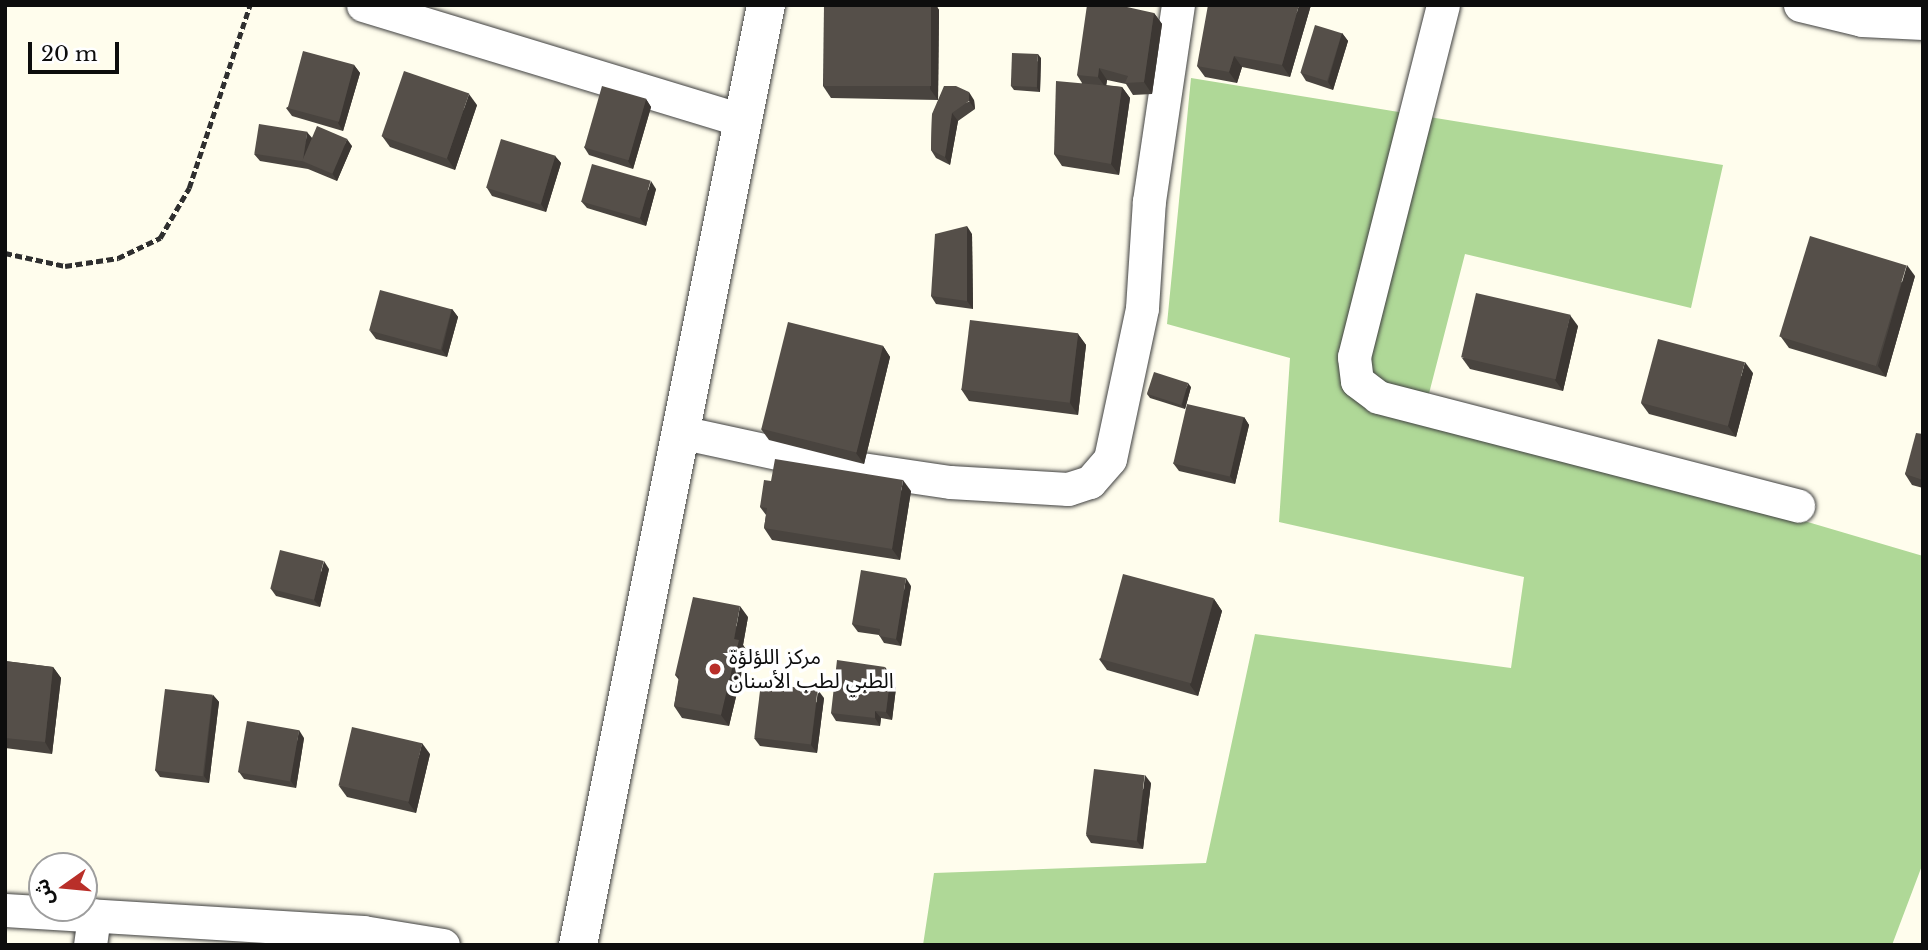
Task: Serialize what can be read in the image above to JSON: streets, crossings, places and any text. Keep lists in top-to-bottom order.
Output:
{
  "places": ["مركز اللؤلؤة الطبي لطب الأسنان"],
  "scale_bar": "20 m",
  "north": "left"
}
